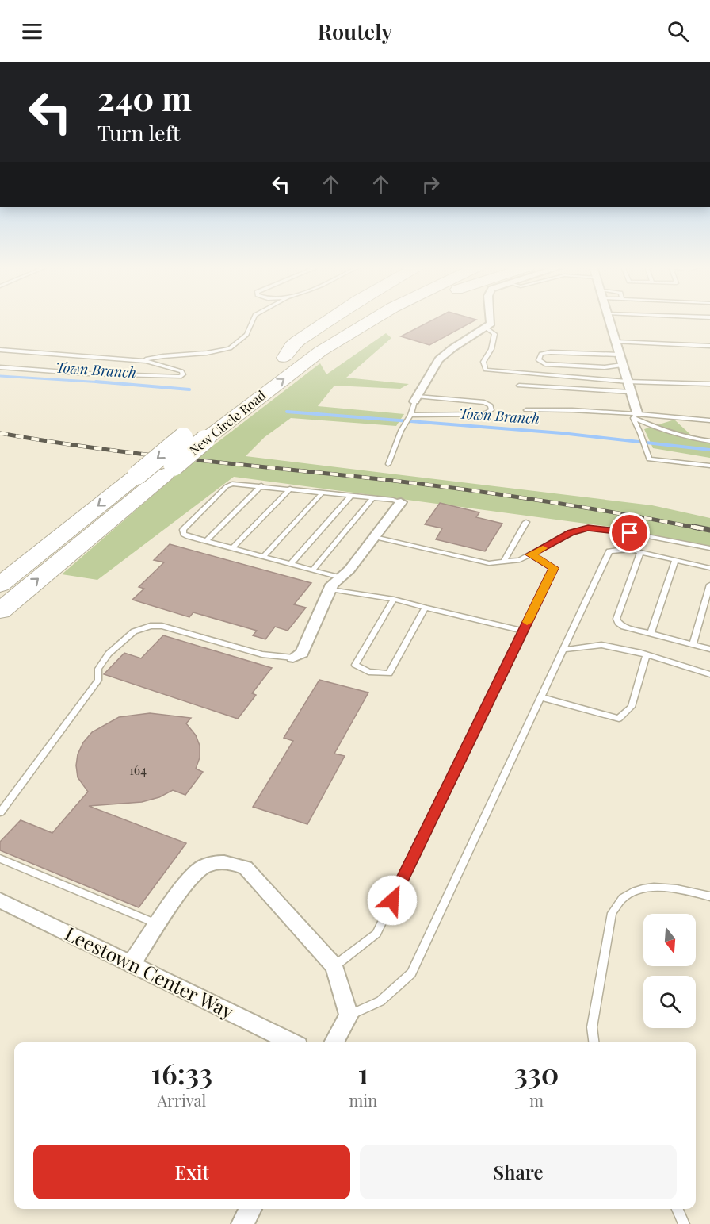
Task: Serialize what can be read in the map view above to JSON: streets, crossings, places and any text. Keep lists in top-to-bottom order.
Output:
{
  "streets": {
    "highway": ["New Circle Road"],
    "street": ["Leestown Center Way"]
  },
  "water": ["Town Branch"],
  "house_numbers": ["164"],
  "north": "bottom",
  "page": {
    "header": "Routely",
    "turn": ["240 m", "Turn left"],
    "eta": [
      "16:33",
      "Arrival",
      "1",
      "min",
      "330",
      "m"
    ],
    "buttons": ["Exit", "Share"]
  }
}
